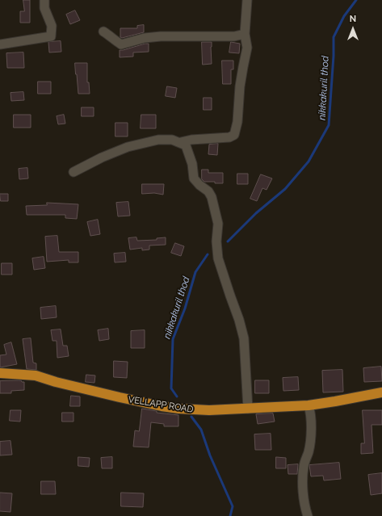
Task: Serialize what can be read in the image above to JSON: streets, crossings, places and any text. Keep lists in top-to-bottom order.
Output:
{
  "streets": {
    "main road": ["VELLAPP ROAD"]
  },
  "water": ["nikkakuril thod"],
  "north": "top"
}
